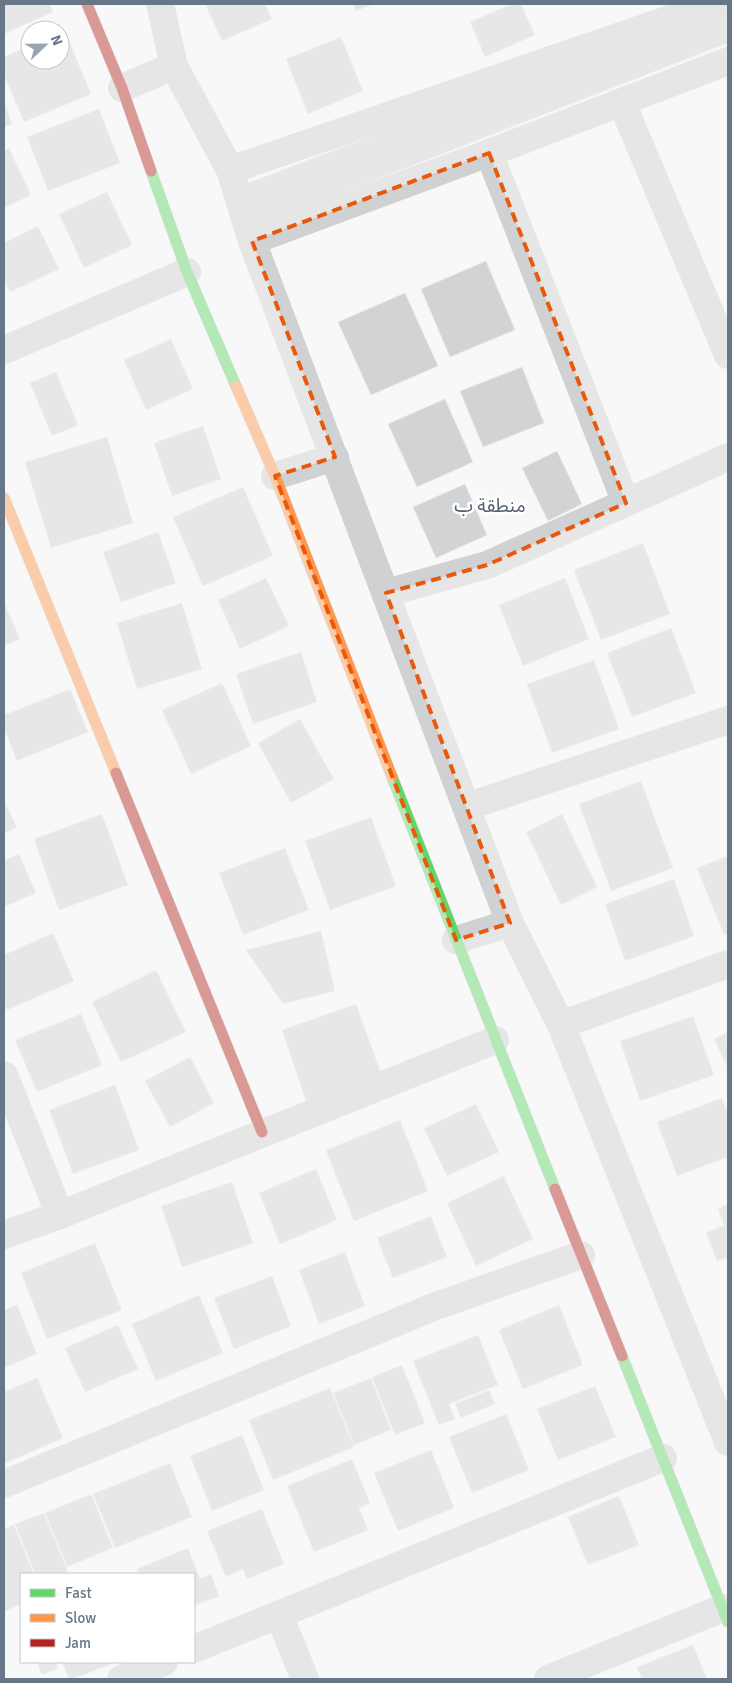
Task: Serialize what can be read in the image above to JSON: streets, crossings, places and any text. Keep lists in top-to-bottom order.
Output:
{
  "districts": ["منطقة ب"],
  "legend": ["Fast", "Slow", "Jam"],
  "north": "right"
}
